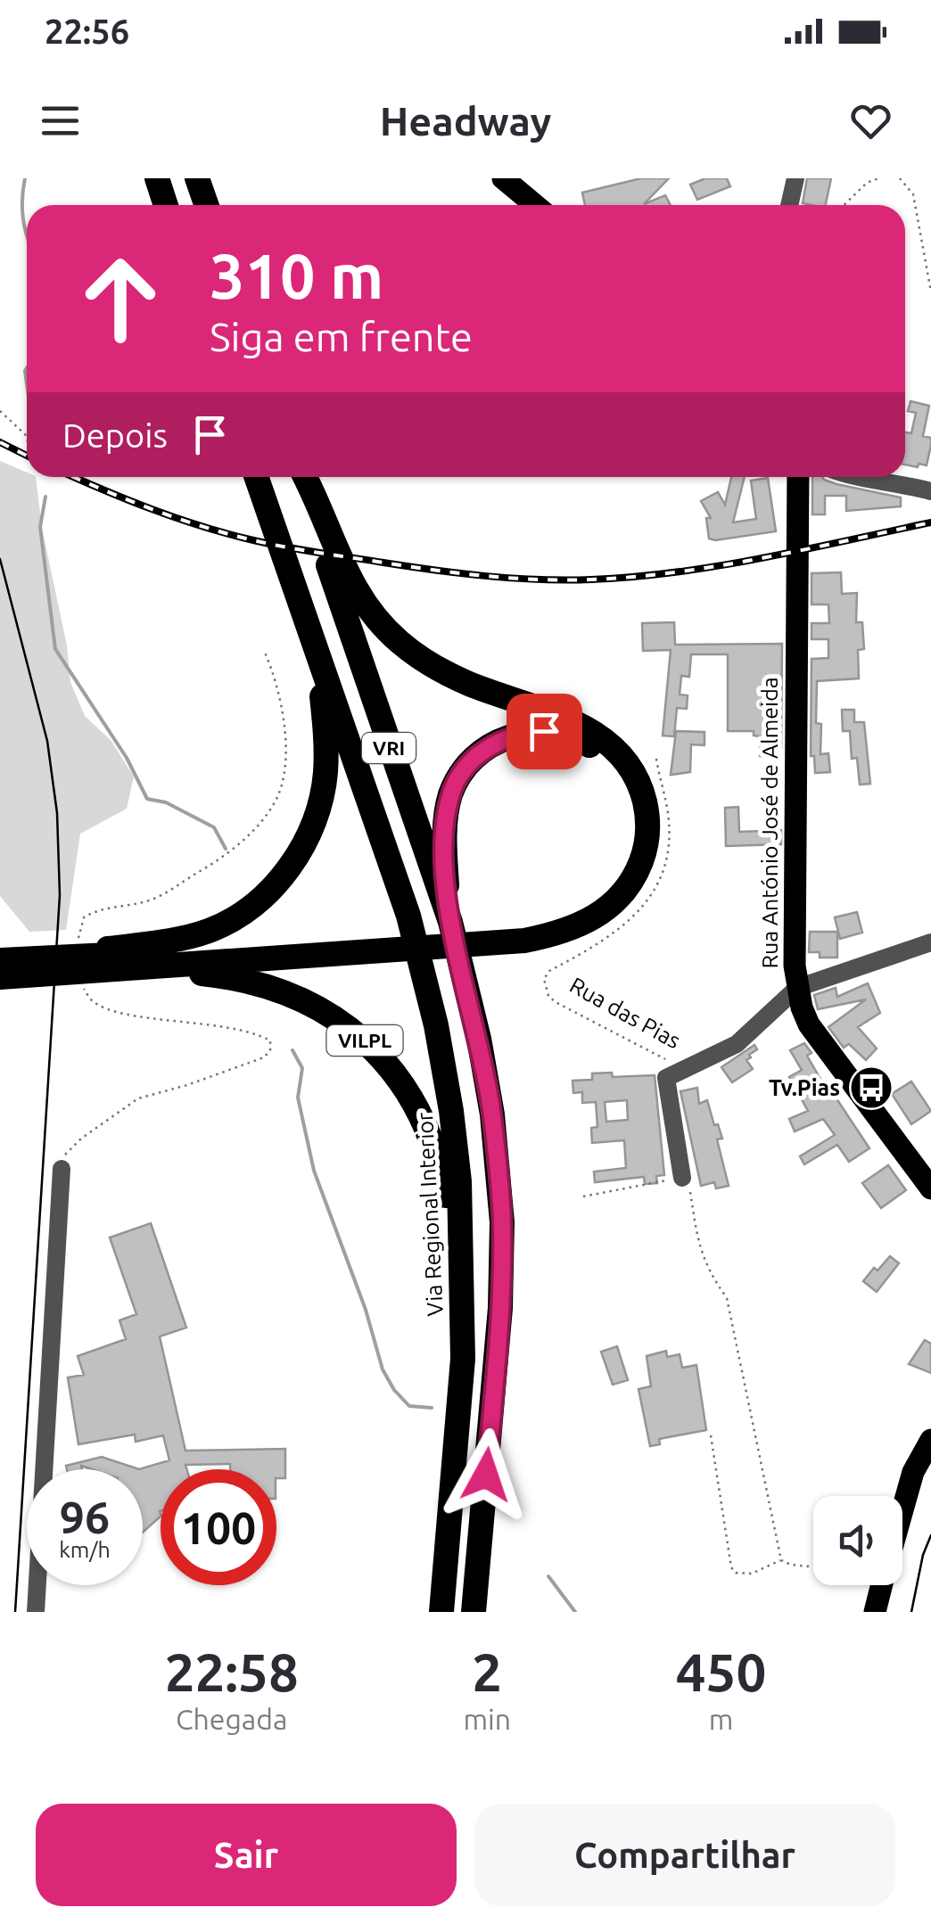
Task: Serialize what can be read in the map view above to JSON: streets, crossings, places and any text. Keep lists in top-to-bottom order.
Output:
{
  "streets": {
    "highway": ["VRI", "VILPL", "Via Regional Interior"],
    "main road": ["Rua António José de Almeida"],
    "street": ["Rua das Pias"]
  },
  "crossings": [
    ["VRI", "VILPL"],
    ["Rua António José de Almeida", "Rua das Pias"],
    ["VILPL", "Via Regional Interior"]
  ],
  "places": {
    "bus stop": ["Tv.Pias"]
  },
  "page": {
    "status": "22:56",
    "header": "Headway",
    "turn": ["310 m", "Siga em frente"],
    "then": "Depois",
    "speed": "96 km/h",
    "limit": "100",
    "eta": [
      "22:58",
      "Chegada",
      "2",
      "min",
      "450",
      "m"
    ],
    "buttons": ["Sair", "Compartilhar"]
  }
}
